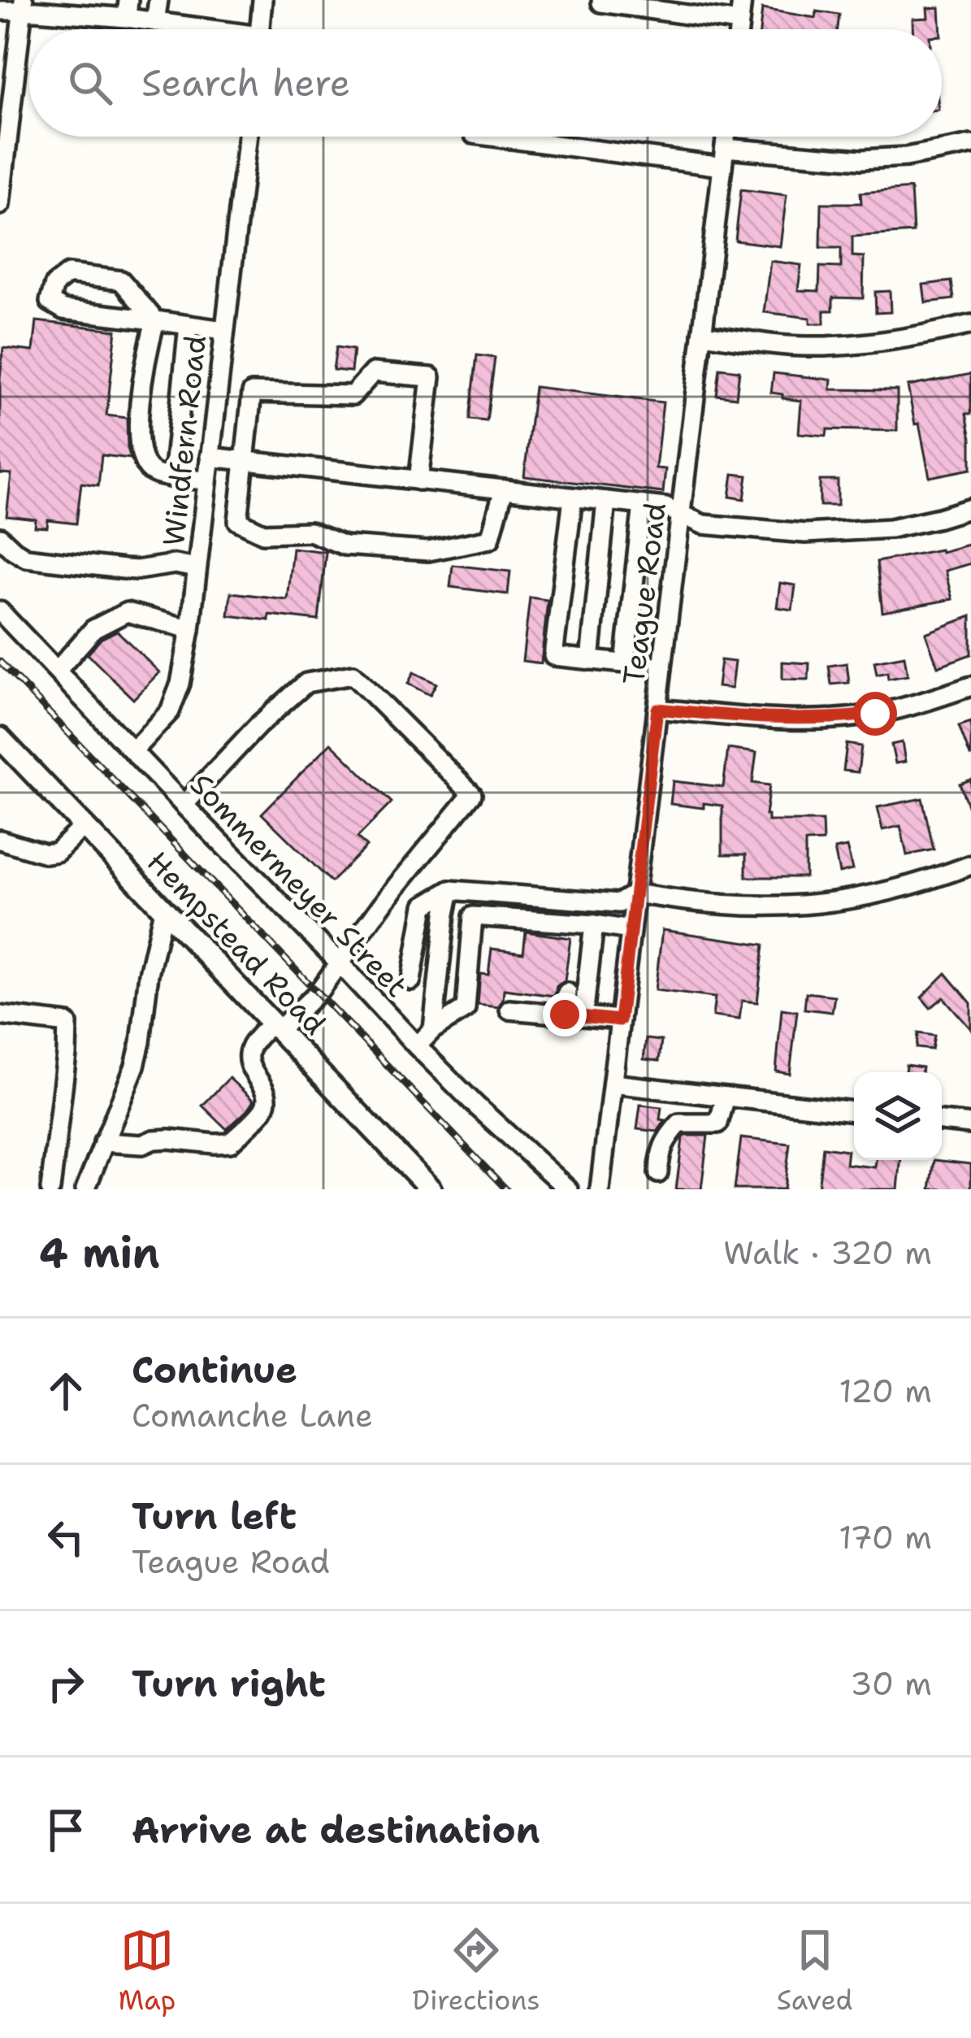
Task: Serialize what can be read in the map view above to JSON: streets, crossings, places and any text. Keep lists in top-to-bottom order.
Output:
{
  "streets": {
    "main road": ["Hempstead Road"],
    "street": ["Windfern Road", "Teague Road", "Sommermeyer Street"]
  },
  "crossings": [
    ["Windfern Road", "Sommermeyer Street"]
  ],
  "page": {
    "search": "Search here",
    "heading": ["4 min", "Walk · 320 m"],
    "list": [
      ["Continue", "Comanche Lane", "120 m"],
      ["Turn left", "Teague Road", "170 m"],
      ["Turn right", "30 m"],
      "Arrive at destination"
    ],
    "nav": ["Map", "Directions", "Saved"]
  }
}
